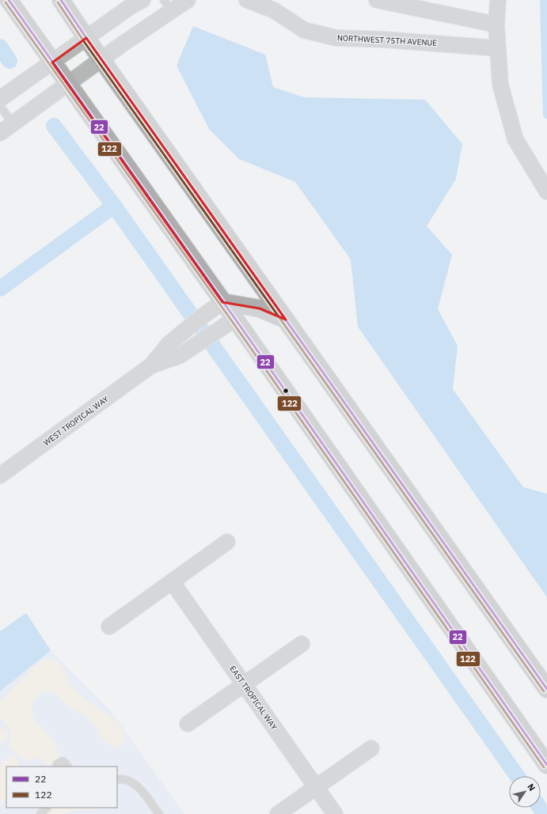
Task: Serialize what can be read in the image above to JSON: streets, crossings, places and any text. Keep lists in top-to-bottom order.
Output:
{
  "streets": {
    "street": ["NORTHWEST 75TH AVENUE", "WEST TROPICAL WAY", "EAST TROPICAL WAY"]
  },
  "lines": ["transit line 22", "transit line 122"],
  "legend": ["22", "122"],
  "north": "top right"
}
